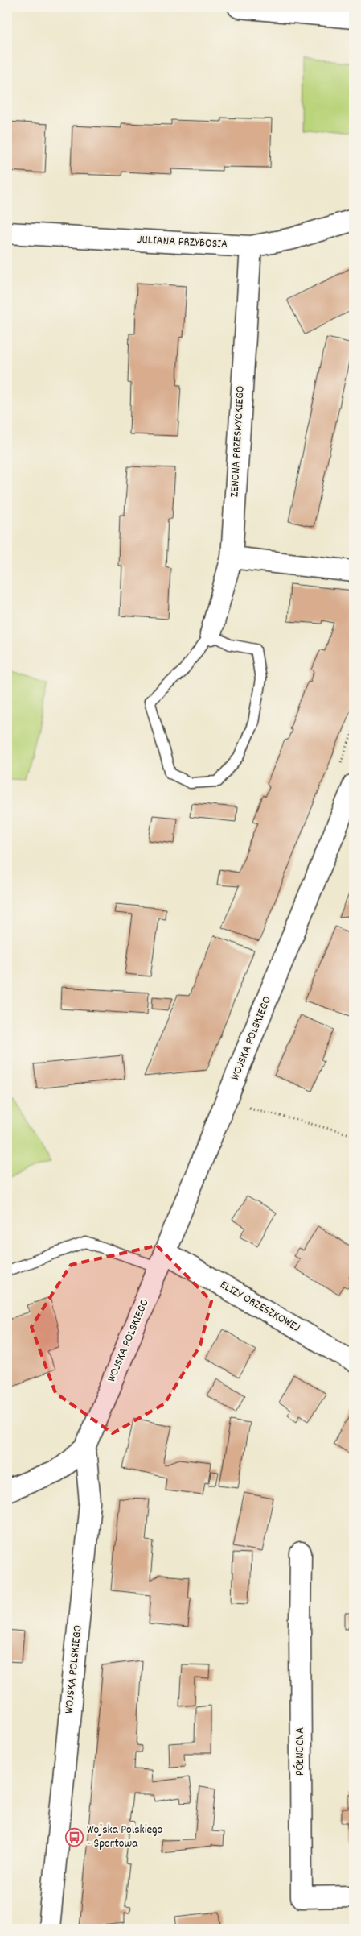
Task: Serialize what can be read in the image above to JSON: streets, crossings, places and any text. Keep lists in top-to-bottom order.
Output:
{
  "streets": {
    "street": [
      "JULIANA PRZYBOSIA",
      "ZENONA PRZESMYCKIEGO",
      "WOJSKA POLSKIEGO",
      "ELIZY ORZESZKOWEJ",
      "PÓŁNOCNA"
    ]
  },
  "crossings": [
    ["JULIANA PRZYBOSIA", "ZENONA PRZESMYCKIEGO"],
    ["WOJSKA POLSKIEGO", "ELIZY ORZESZKOWEJ"]
  ],
  "places": {
    "bus stop": ["Wojska Polskiego - Sportowa"]
  }
}
